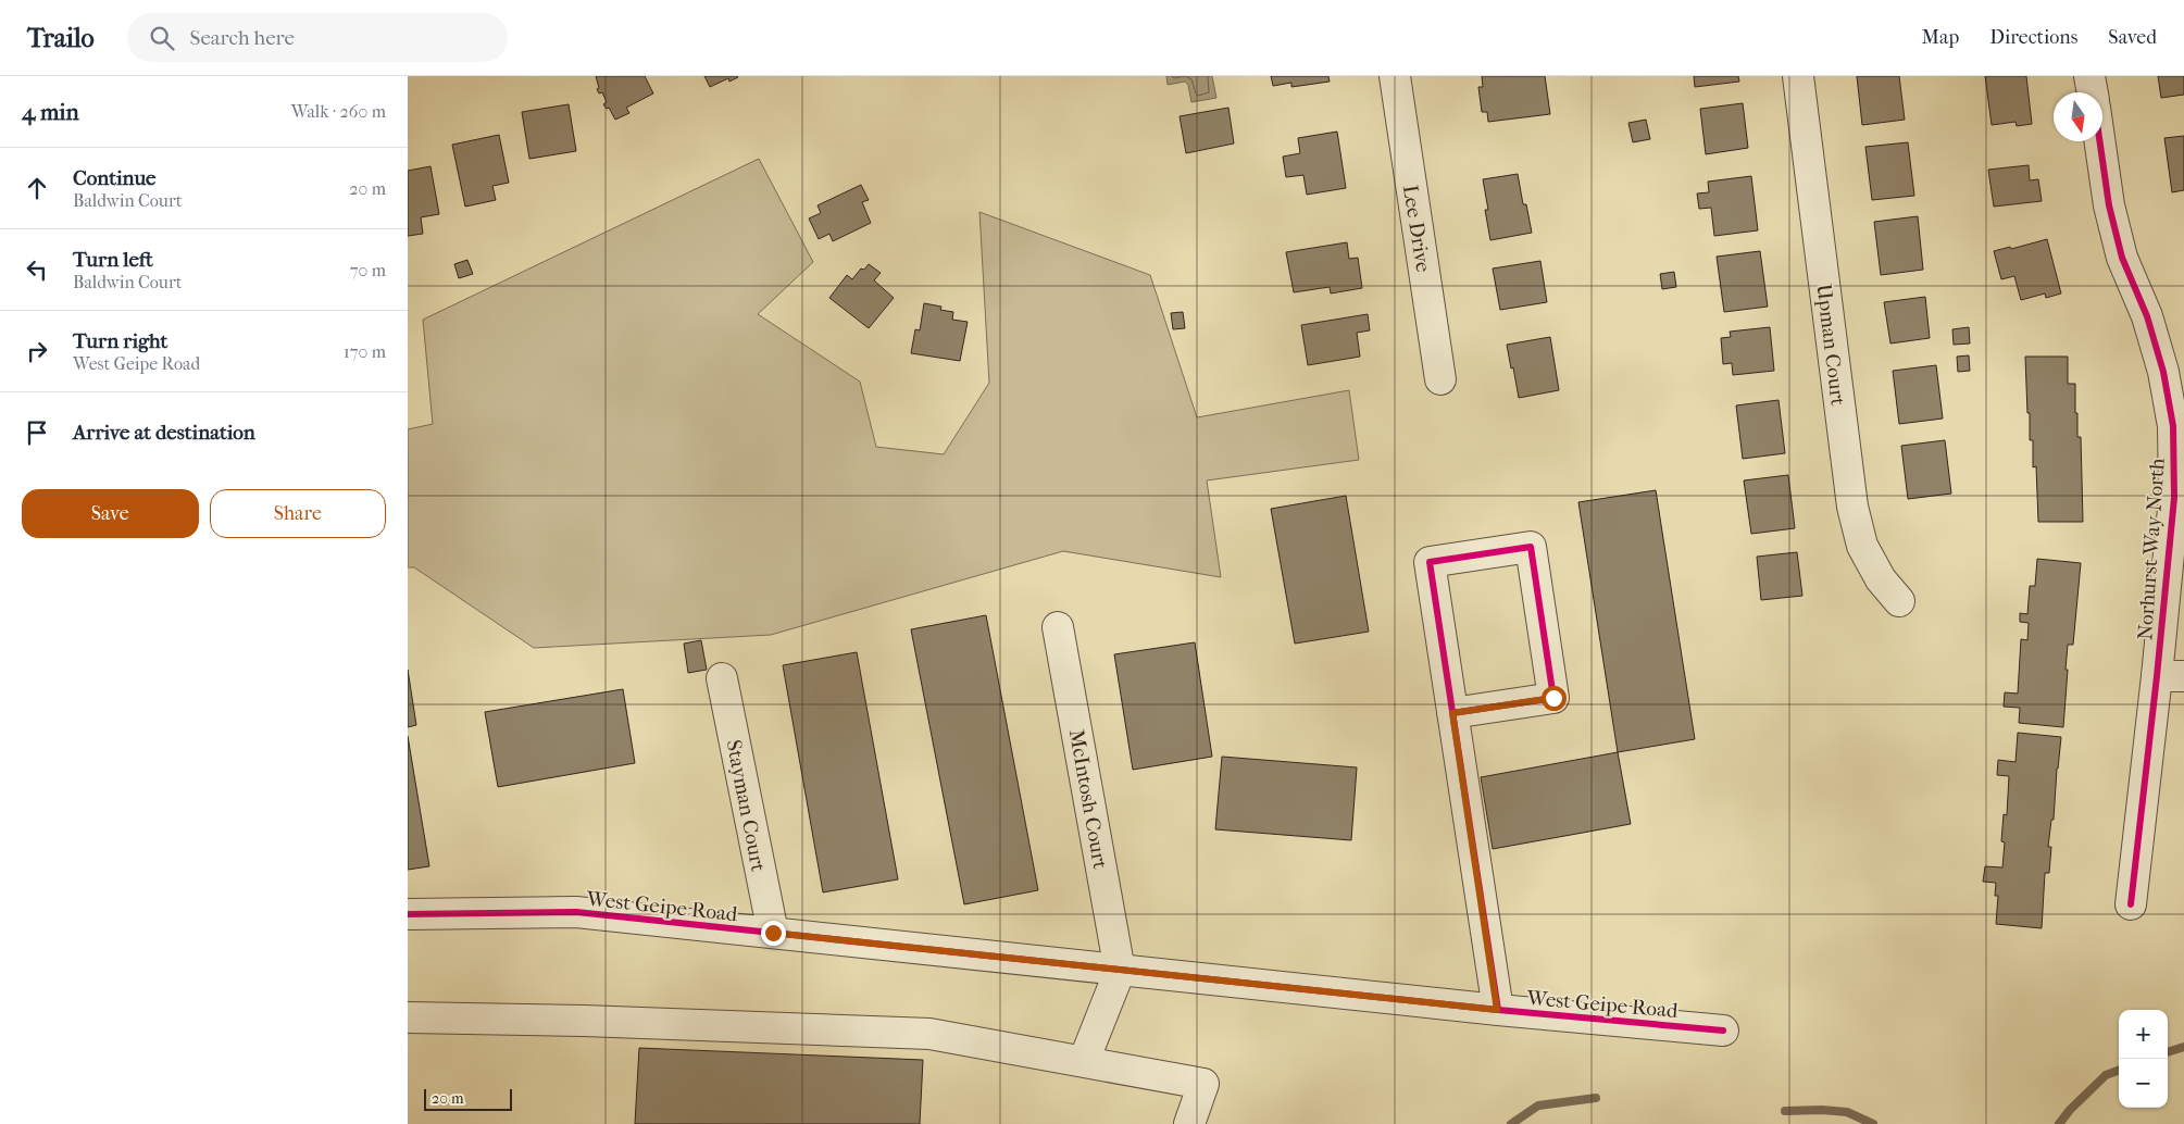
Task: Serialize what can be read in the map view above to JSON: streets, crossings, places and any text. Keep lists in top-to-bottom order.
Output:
{
  "streets": {
    "street": [
      "Lee Drive",
      "Upman Court",
      "Norhurst Way North",
      "McIntosh Court",
      "Stayman Court",
      "West Geipe Road"
    ]
  },
  "crossings": [
    ["McIntosh Court", "West Geipe Road"],
    ["Stayman Court", "West Geipe Road"]
  ],
  "scale_bar": "20 m",
  "north": "bottom",
  "page": {
    "header": "Trailo",
    "search": "Search here",
    "nav": ["Map", "Directions", "Saved"],
    "heading": ["4 min", "Walk · 260 m"],
    "list": [
      ["Continue", "Baldwin Court", "20 m"],
      ["Turn left", "Baldwin Court", "70 m"],
      ["Turn right", "West Geipe Road", "170 m"],
      "Arrive at destination"
    ],
    "buttons": ["Save", "Share"],
    "map_buttons": ["+", "−"],
    "scale": "20 m"
  }
}
